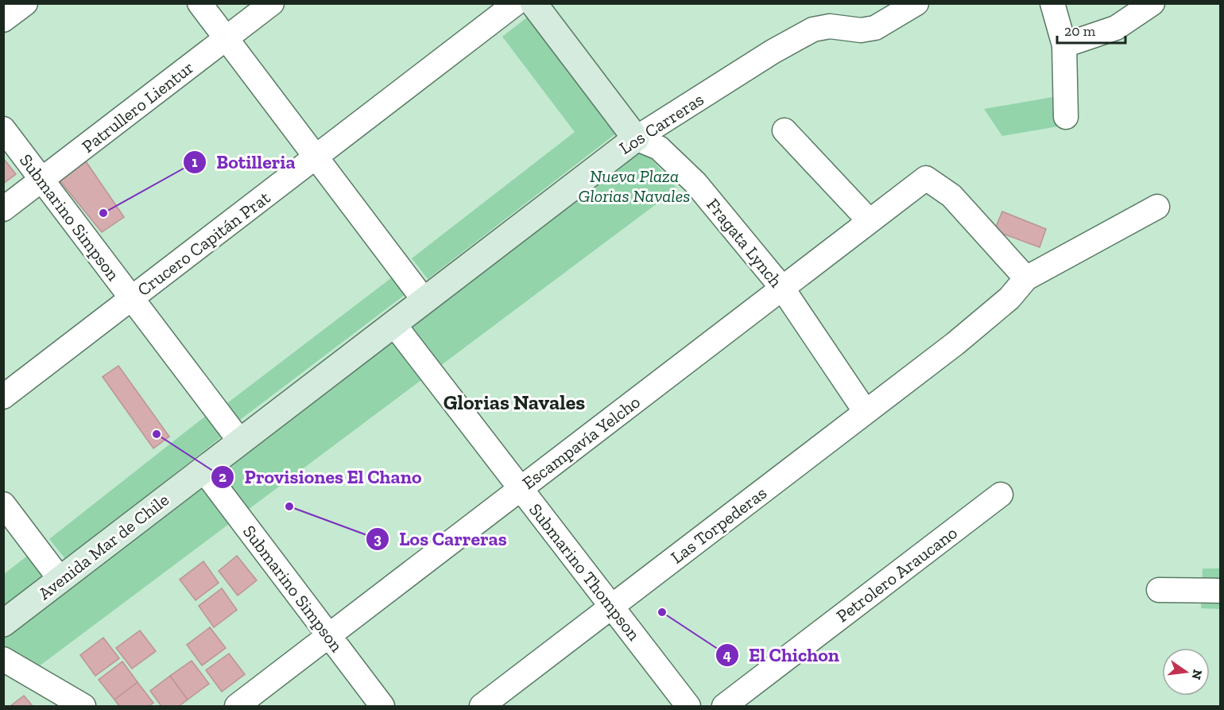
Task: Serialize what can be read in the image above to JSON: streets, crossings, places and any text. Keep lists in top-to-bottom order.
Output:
{
  "streets": {
    "street": [
      "Patrullero Lientur",
      "Los Carreras",
      "Submarino Simpson",
      "Fragata Lynch",
      "Crucero Capitán Prat",
      "Escampavía Yelcho",
      "Las Torpederas",
      "Avenida Mar de Chile",
      "Submarino Thompson",
      "Petrolero Araucano"
    ]
  },
  "crossings": [
    ["Patrullero Lientur", "Submarino Simpson"],
    ["Los Carreras", "Submarino Simpson"],
    ["Los Carreras", "Fragata Lynch"],
    ["Los Carreras", "Avenida Mar de Chile"],
    ["Los Carreras", "Submarino Thompson"],
    ["Submarino Simpson", "Crucero Capitán Prat"],
    ["Submarino Simpson", "Escampavía Yelcho"],
    ["Submarino Simpson", "Avenida Mar de Chile"],
    ["Fragata Lynch", "Escampavía Yelcho"],
    ["Fragata Lynch", "Las Torpederas"],
    ["Escampavía Yelcho", "Las Torpederas"],
    ["Escampavía Yelcho", "Submarino Thompson"],
    ["Las Torpederas", "Submarino Thompson"]
  ],
  "districts": ["Glorias Navales"],
  "parks": ["Nueva Plaza Glorias Navales"],
  "places": [
    "Botilleria",
    "Provisiones El Chano",
    "Los Carreras",
    "El Chichon"
  ],
  "scale_bar": "20 m",
  "north": "right"
}
